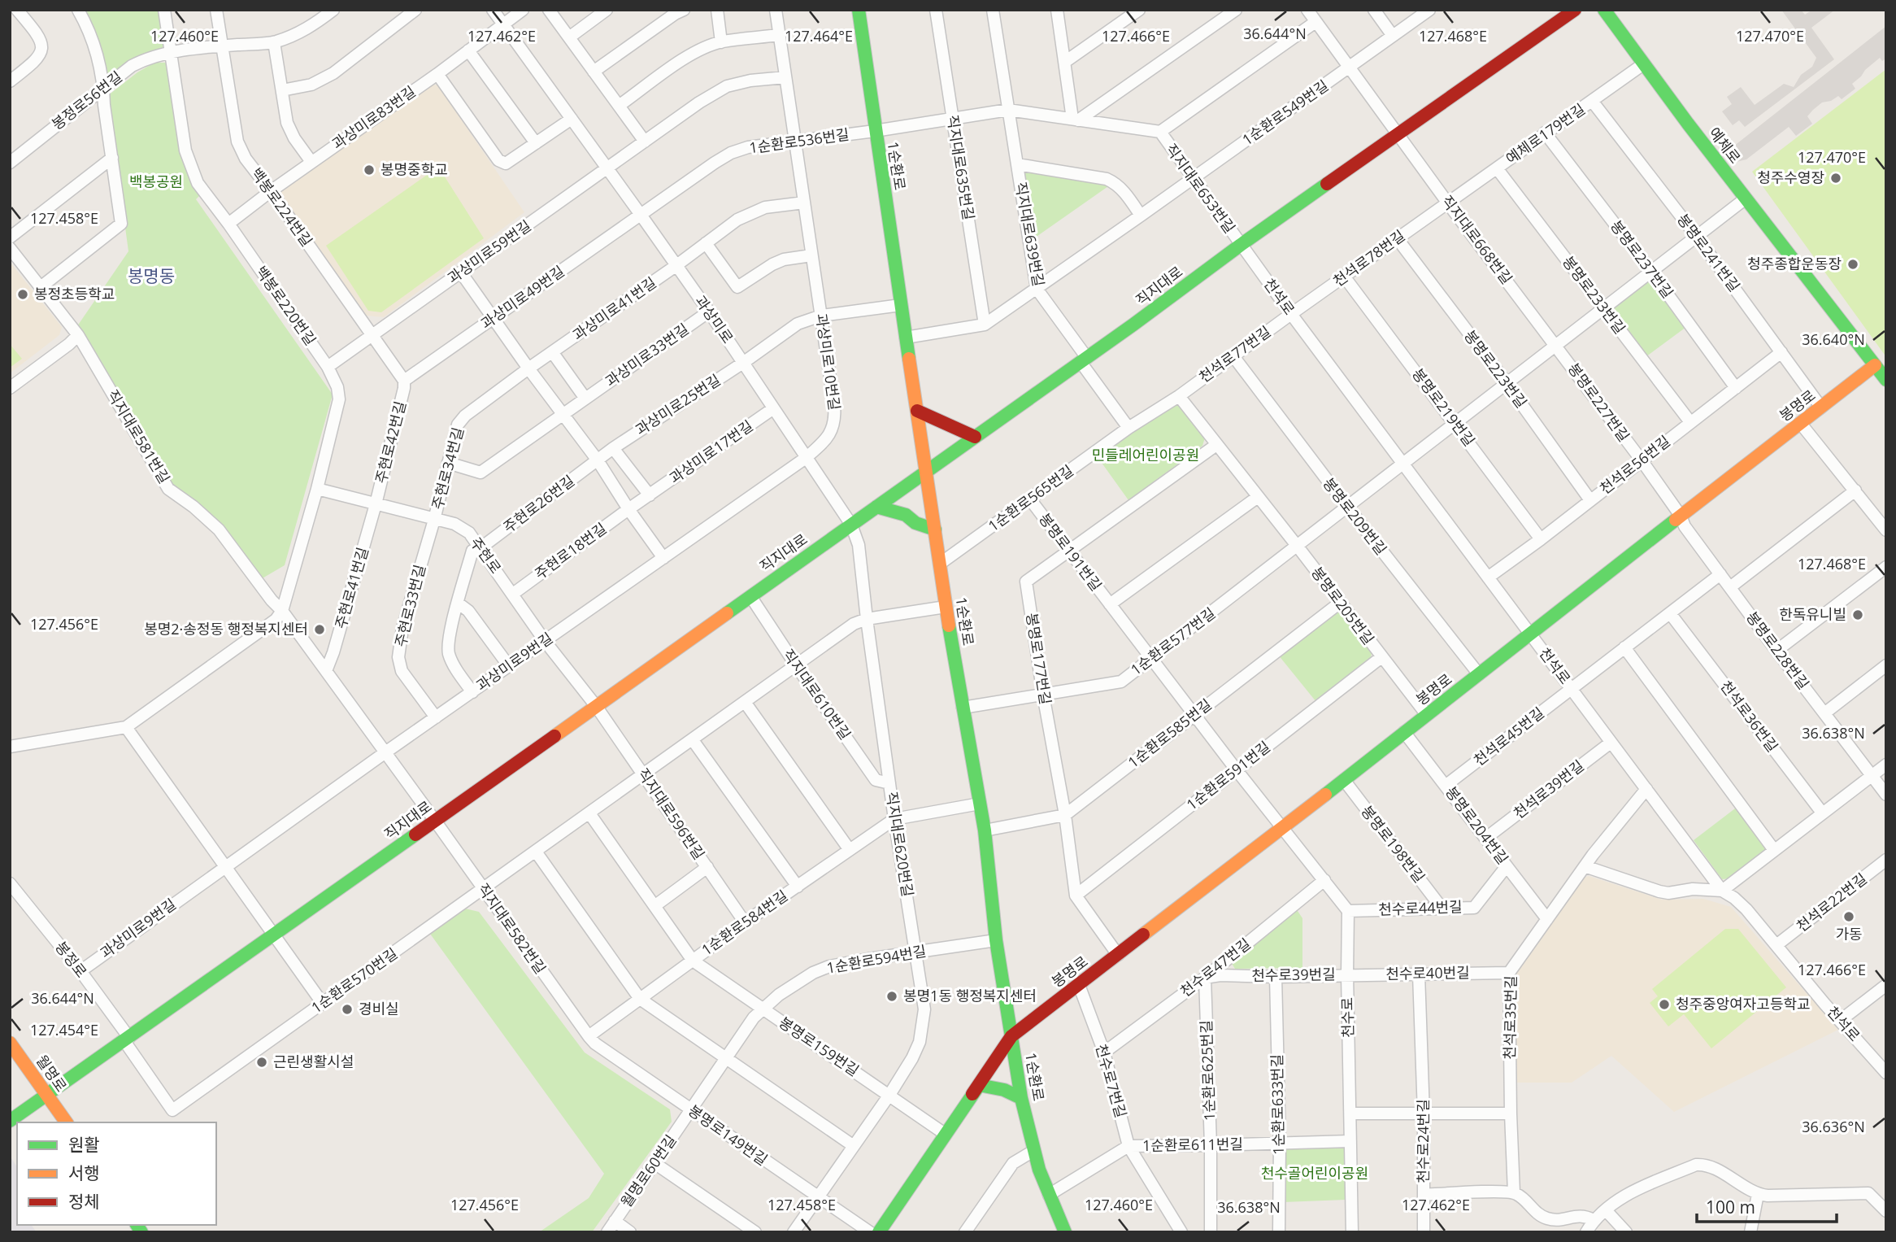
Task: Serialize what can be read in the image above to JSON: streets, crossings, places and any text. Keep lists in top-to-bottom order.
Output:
{
  "streets": {
    "street": [
      "봉정로56번길",
      "1순환로549번길",
      "과상미로83번길",
      "예체로179번길",
      "1순환로536번길",
      "예체로",
      "1순환로",
      "직지대로635번길",
      "직지대로653번길",
      "백봉로224번길",
      "직지대로639번길",
      "직지대로668번길",
      "과상미로59번길",
      "봉명로241번길",
      "천석로78번길",
      "봉명로237번길",
      "직지대로",
      "봉명로233번길",
      "천석로",
      "과상미로49번길",
      "백봉로220번길",
      "과상미로41번길",
      "과상미로",
      "천석로77번길",
      "과상미로33번길",
      "과상미로10번길",
      "봉명로223번길",
      "봉명로227번길",
      "과상미로25번길",
      "봉명로",
      "봉명로219번길",
      "직지대로581번길",
      "주현로42번길",
      "과상미로17번길",
      "천석로56번길",
      "주현로34번길",
      "1순환로565번길",
      "주현로26번길",
      "봉명로209번길",
      "주현로18번길",
      "봉명로191번길",
      "주현로",
      "주현로41번길",
      "주현로33번길",
      "봉명로205번길",
      "1순환로577번길",
      "봉명로228번길",
      "봉명로177번길",
      "과상미로9번길",
      "직지대로610번길",
      "천석로36번길",
      "1순환로585번길",
      "천석로45번길",
      "1순환로591번길",
      "천석로39번길",
      "직지대로596번길",
      "봉명로204번길",
      "직지대로620번길",
      "봉명로198번길",
      "천석로22번길",
      "천수로44번길",
      "1순환로584번길",
      "직지대로582번길",
      "봉정로",
      "1순환로594번길",
      "천수로47번길",
      "천수로40번길",
      "천수로39번길",
      "1순환로570번길",
      "천수로",
      "천석로35번길",
      "봉명로159번길",
      "1순환로625번길",
      "월명로",
      "천수로7번길",
      "1순환로633번길",
      "봉명로149번길",
      "천수로24번길",
      "1순환로611번길",
      "월명로60번길"
    ]
  },
  "crossings": [
    ["봉정로56번길", "백봉로224번길"],
    ["봉정로56번길", "백봉로220번길"],
    ["1순환로549번길", "1순환로"],
    ["1순환로549번길", "직지대로635번길"],
    ["1순환로549번길", "직지대로653번길"],
    ["1순환로549번길", "직지대로639번길"],
    ["1순환로549번길", "직지대로668번길"],
    ["과상미로83번길", "백봉로224번길"],
    ["과상미로83번길", "백봉로220번길"],
    ["과상미로83번길", "과상미로"],
    ["예체로179번길", "예체로"],
    ["예체로179번길", "직지대로668번길"],
    ["예체로179번길", "봉명로241번길"],
    ["예체로179번길", "천석로78번길"],
    ["예체로179번길", "봉명로237번길"],
    ["예체로179번길", "봉명로233번길"],
    ["1순환로536번길", "1순환로"],
    ["1순환로536번길", "직지대로635번길"],
    ["1순환로536번길", "직지대로653번길"],
    ["1순환로536번길", "과상미로49번길"],
    ["1순환로536번길", "과상미로"],
    ["1순환로536번길", "과상미로10번길"],
    ["예체로", "봉명로"],
    ["예체로", "1순환로577번길"],
    ["1순환로", "직지대로"],
    ["1순환로", "과상미로25번길"],
    ["1순환로", "봉명로"],
    ["1순환로", "1순환로565번길"],
    ["1순환로", "1순환로577번길"],
    ["1순환로", "1순환로585번길"],
    ["1순환로", "1순환로584번길"],
    ["1순환로", "1순환로594번길"],
    ["1순환로", "1순환로570번길"],
    ["1순환로", "1순환로611번길"],
    ["직지대로635번길", "직지대로653번길"],
    ["직지대로653번길", "직지대로639번길"],
    ["직지대로653번길", "직지대로668번길"],
    ["직지대로653번길", "직지대로"],
    ["직지대로653번길", "천석로"],
    ["백봉로224번길", "과상미로59번길"],
    ["백봉로224번길", "과상미로49번길"],
    ["백봉로224번길", "주현로42번길"],
    ["직지대로639번길", "직지대로"],
    ["직지대로639번길", "1순환로565번길"],
    ["직지대로668번길", "천석로78번길"],
    ["직지대로668번길", "직지대로"],
    ["직지대로668번길", "봉명로227번길"],
    ["직지대로668번길", "1순환로577번길"],
    ["과상미로59번길", "백봉로220번길"],
    ["과상미로59번길", "과상미로"],
    ["과상미로59번길", "과상미로10번길"],
    ["봉명로241번길", "봉명로"],
    ["봉명로241번길", "천석로56번길"],
    ["봉명로241번길", "1순환로577번길"],
    ["천석로78번길", "천석로"],
    ["천석로78번길", "천석로77번길"],
    ["천석로78번길", "봉명로223번길"],
    ["천석로78번길", "봉명로219번길"],
    ["봉명로237번길", "천석로56번길"],
    ["봉명로237번길", "1순환로577번길"],
    ["직지대로", "천석로"],
    ["직지대로", "과상미로"],
    ["직지대로", "직지대로581번길"],
    ["직지대로", "주현로"],
    ["직지대로", "직지대로610번길"],
    ["직지대로", "직지대로596번길"],
    ["직지대로", "직지대로620번길"],
    ["직지대로", "직지대로582번길"],
    ["직지대로", "봉정로"],
    ["직지대로", "월명로"],
    ["봉명로233번길", "천석로56번길"],
    ["봉명로233번길", "1순환로577번길"],
    ["천석로", "천석로77번길"],
    ["천석로", "봉명로"],
    ["천석로", "천석로56번길"],
    ["천석로", "1순환로577번길"],
    ["천석로", "천석로45번길"],
    ["천석로", "천석로39번길"],
    ["천석로", "천석로22번길"],
    ["천석로", "천석로35번길"],
    ["과상미로49번길", "과상미로"],
    ["과상미로49번길", "주현로42번길"],
    ["백봉로220번길", "직지대로581번길"],
    ["백봉로220번길", "주현로"],
    ["과상미로41번길", "과상미로"],
    ["과상미로41번길", "주현로34번길"],
    ["과상미로", "과상미로33번길"],
    ["과상미로", "과상미로10번길"],
    ["과상미로", "과상미로25번길"],
    ["과상미로", "과상미로17번길"],
    ["과상미로", "과상미로9번길"],
    ["과상미로", "직지대로620번길"],
    ["천석로77번길", "1순환로565번길"],
    ["천석로77번길", "봉명로209번길"],
    ["천석로77번길", "봉명로205번길"],
    ["과상미로10번길", "과상미로25번길"],
    ["과상미로10번길", "과상미로9번길"],
    ["봉명로223번길", "천석로56번길"],
    ["봉명로223번길", "1순환로577번길"],
    ["봉명로227번길", "봉명로"],
    ["봉명로227번길", "천석로56번길"],
    ["봉명로227번길", "1순환로577번길"],
    ["봉명로227번길", "봉명로228번길"],
    ["과상미로25번길", "주현로26번길"],
    ["봉명로", "봉명로209번길"],
    ["봉명로", "봉명로191번길"],
    ["봉명로", "봉명로205번길"],
    ["봉명로", "봉명로228번길"],
    ["봉명로", "봉명로177번길"],
    ["봉명로", "봉명로204번길"],
    ["봉명로", "봉명로198번길"],
    ["봉명로", "천수로7번길"],
    ["봉명로219번길", "천석로56번길"],
    ["봉명로219번길", "1순환로577번길"],
    ["직지대로581번길", "주현로41번길"],
    ["직지대로581번길", "과상미로9번길"],
    ["직지대로581번길", "직지대로582번길"],
    ["주현로42번길", "주현로"],
    ["주현로42번길", "주현로41번길"],
    ["과상미로17번길", "주현로18번길"],
    ["주현로34번길", "주현로"],
    ["주현로34번길", "주현로33번길"],
    ["1순환로565번길", "봉명로191번길"],
    ["1순환로565번길", "봉명로205번길"],
    ["주현로26번길", "주현로"],
    ["봉명로209번길", "1순환로577번길"],
    ["주현로18번길", "주현로"],
    ["봉명로191번길", "봉명로205번길"],
    ["봉명로191번길", "1순환로577번길"],
    ["봉명로191번길", "봉명로177번길"],
    ["봉명로191번길", "1순환로585번길"],
    ["봉명로191번길", "1순환로591번길"],
    ["주현로", "주현로41번길"],
    ["주현로", "주현로33번길"],
    ["주현로", "과상미로9번길"],
    ["주현로", "직지대로596번길"],
    ["주현로33번길", "과상미로9번길"],
    ["봉명로205번길", "1순환로577번길"],
    ["봉명로205번길", "봉명로177번길"],
    ["봉명로205번길", "1순환로585번길"],
    ["봉명로205번길", "1순환로591번길"],
    ["1순환로577번길", "봉명로177번길"],
    ["봉명로228번길", "천석로45번길"],
    ["봉명로177번길", "1순환로585번길"],
    ["봉명로177번길", "1순환로591번길"],
    ["과상미로9번길", "봉정로"],
    ["직지대로610번길", "직지대로620번길"],
    ["직지대로610번길", "1순환로570번길"],
    ["천석로36번길", "천석로45번길"],
    ["천석로45번길", "봉명로204번길"],
    ["천석로39번길", "봉명로204번길"],
    ["직지대로596번길", "1순환로584번길"],
    ["직지대로596번길", "1순환로570번길"],
    ["봉명로204번길", "천수로44번길"],
    ["봉명로204번길", "천석로35번길"],
    ["직지대로620번길", "1순환로584번길"],
    ["직지대로620번길", "1순환로594번길"],
    ["직지대로620번길", "1순환로570번길"],
    ["직지대로620번길", "봉명로159번길"],
    ["직지대로620번길", "봉명로149번길"],
    ["봉명로198번길", "천수로44번길"],
    ["천수로44번길", "천수로"],
    ["1순환로584번길", "직지대로582번길"],
    ["1순환로584번길", "1순환로570번길"],
    ["1순환로584번길", "봉명로159번길"],
    ["1순환로584번길", "봉명로149번길"],
    ["직지대로582번길", "1순환로570번길"],
    ["직지대로582번길", "봉명로149번길"],
    ["봉정로", "1순환로570번길"],
    ["1순환로594번길", "봉명로159번길"],
    ["1순환로594번길", "봉명로149번길"],
    ["1순환로594번길", "월명로60번길"],
    ["천수로47번길", "천수로39번길"],
    ["천수로47번길", "1순환로625번길"],
    ["천수로47번길", "천수로7번길"],
    ["천수로40번길", "천수로39번길"],
    ["천수로40번길", "천수로"],
    ["천수로40번길", "천석로35번길"],
    ["천수로40번길", "천수로24번길"],
    ["천수로39번길", "천수로"],
    ["천수로39번길", "1순환로625번길"],
    ["천수로39번길", "1순환로633번길"],
    ["천수로", "1순환로611번길"],
    ["천석로35번길", "천수로24번길"],
    ["1순환로625번길", "1순환로611번길"],
    ["천수로7번길", "1순환로611번길"],
    ["1순환로633번길", "1순환로611번길"],
    ["봉명로149번길", "월명로60번길"]
  ],
  "districts": ["봉명동"],
  "parks": ["백봉공원", "민들레어린이공원", "천수골어린이공원"],
  "places": [
    "봉명중학교",
    "청주수영장",
    "청주종합운동장",
    "봉정초등학교",
    "한독유니빌",
    "봉명2·송정동 행정복지센터",
    "가동",
    "봉명1동 행정복지센터",
    "청주중앙여자고등학교",
    "경비실",
    "근린생활시설"
  ],
  "legend": ["원활", "서행", "정체"],
  "scale_bar": "100 m",
  "coordinates": [
    "36.644°N",
    "127.460°E",
    "127.462°E",
    "127.464°E",
    "127.466°E",
    "127.468°E",
    "127.470°E",
    "127.458°E",
    "36.640°N",
    "127.456°E",
    "36.638°N",
    "127.454°E",
    "36.636°N"
  ]
}
